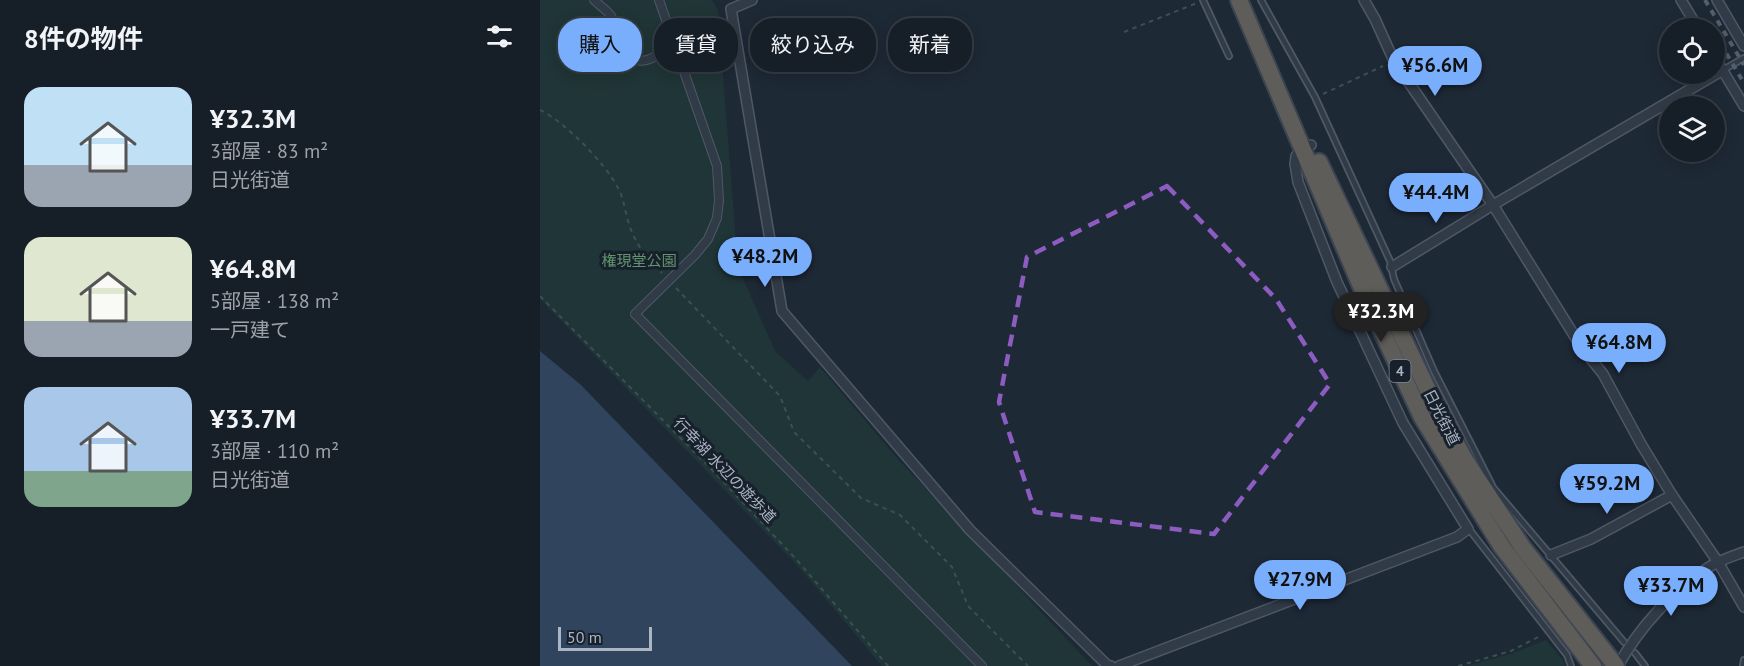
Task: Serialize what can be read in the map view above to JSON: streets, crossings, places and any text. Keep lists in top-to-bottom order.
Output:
{
  "streets": {
    "highway": ["4", "日光街道"],
    "path": ["行幸湖 水辺の遊歩道"]
  },
  "parks": ["権現堂公園"],
  "scale_bar": "50 m",
  "page": {
    "heading": "8件の物件",
    "chip": [
      "購入",
      "賃貸",
      "絞り込み",
      "新着"
    ],
    "price": [
      "¥56.6M",
      "¥44.4M",
      "¥48.2M",
      "¥32.3M",
      "¥64.8M",
      "¥59.2M",
      "¥27.9M",
      "¥33.7M"
    ],
    "list": [
      {
        "name": "¥32.3M",
        "note": "3部屋 · 83 m² · 日光街道"
      },
      {
        "name": "¥64.8M",
        "note": "5部屋 · 138 m² · 一戸建て"
      },
      {
        "name": "¥33.7M",
        "note": "3部屋 · 110 m² · 日光街道"
      }
    ],
    "scale": "50 m"
  }
}
